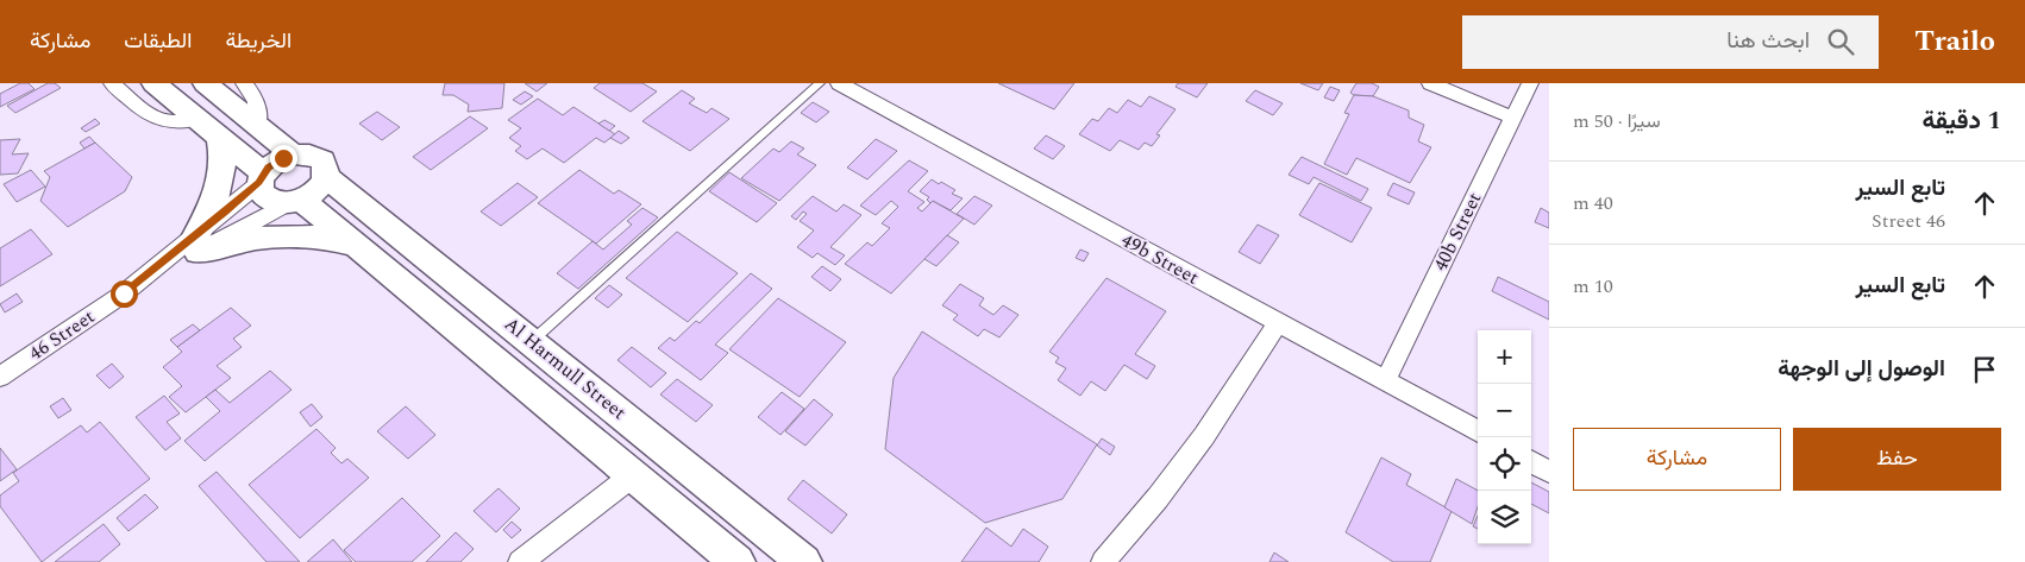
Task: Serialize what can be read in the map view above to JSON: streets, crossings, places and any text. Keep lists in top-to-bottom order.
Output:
{
  "streets": {
    "street": [
      "40b Street",
      "49b Street",
      "46 Street",
      "Al Harmull Street"
    ]
  },
  "crossings": [
    ["40b Street", "49b Street"],
    ["46 Street", "Al Harmull Street"]
  ],
  "page": {
    "header": "Trailo",
    "search": "ابحث هنا",
    "nav": ["الخريطة", "الطبقات", "مشاركة"],
    "heading": ["1 دقيقة", "سيرًا · 50 m"],
    "list": [
      ["تابع السير", "46 Street", "40 m"],
      ["تابع السير", "10 m"],
      "الوصول إلى الوجهة"
    ],
    "map_buttons": ["+", "−"],
    "buttons": ["حفظ", "مشاركة"]
  }
}
